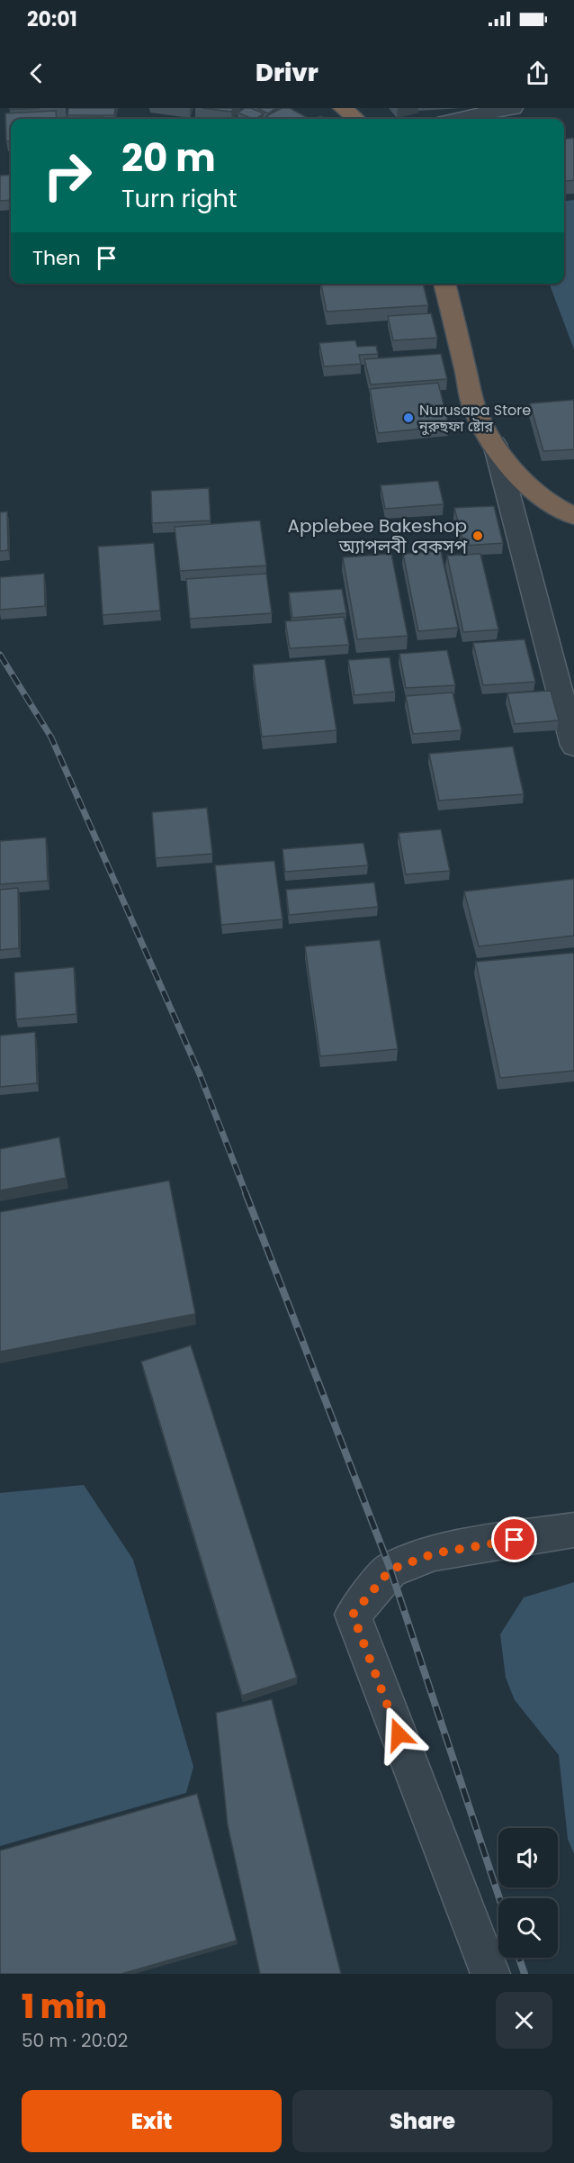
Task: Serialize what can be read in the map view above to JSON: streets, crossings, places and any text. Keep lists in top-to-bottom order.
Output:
{
  "places": ["Nurusapa Store নুরুছফা ষ্টোর", "Applebee Bakeshop অ্যাপলবী বেকসপ"],
  "page": {
    "status": "20:01",
    "header": "Drivr",
    "turn": ["20 m", "Turn right"],
    "then": "Then",
    "heading": ["1 min", "50 m · 20:02"],
    "buttons": ["Exit", "Share"]
  }
}
